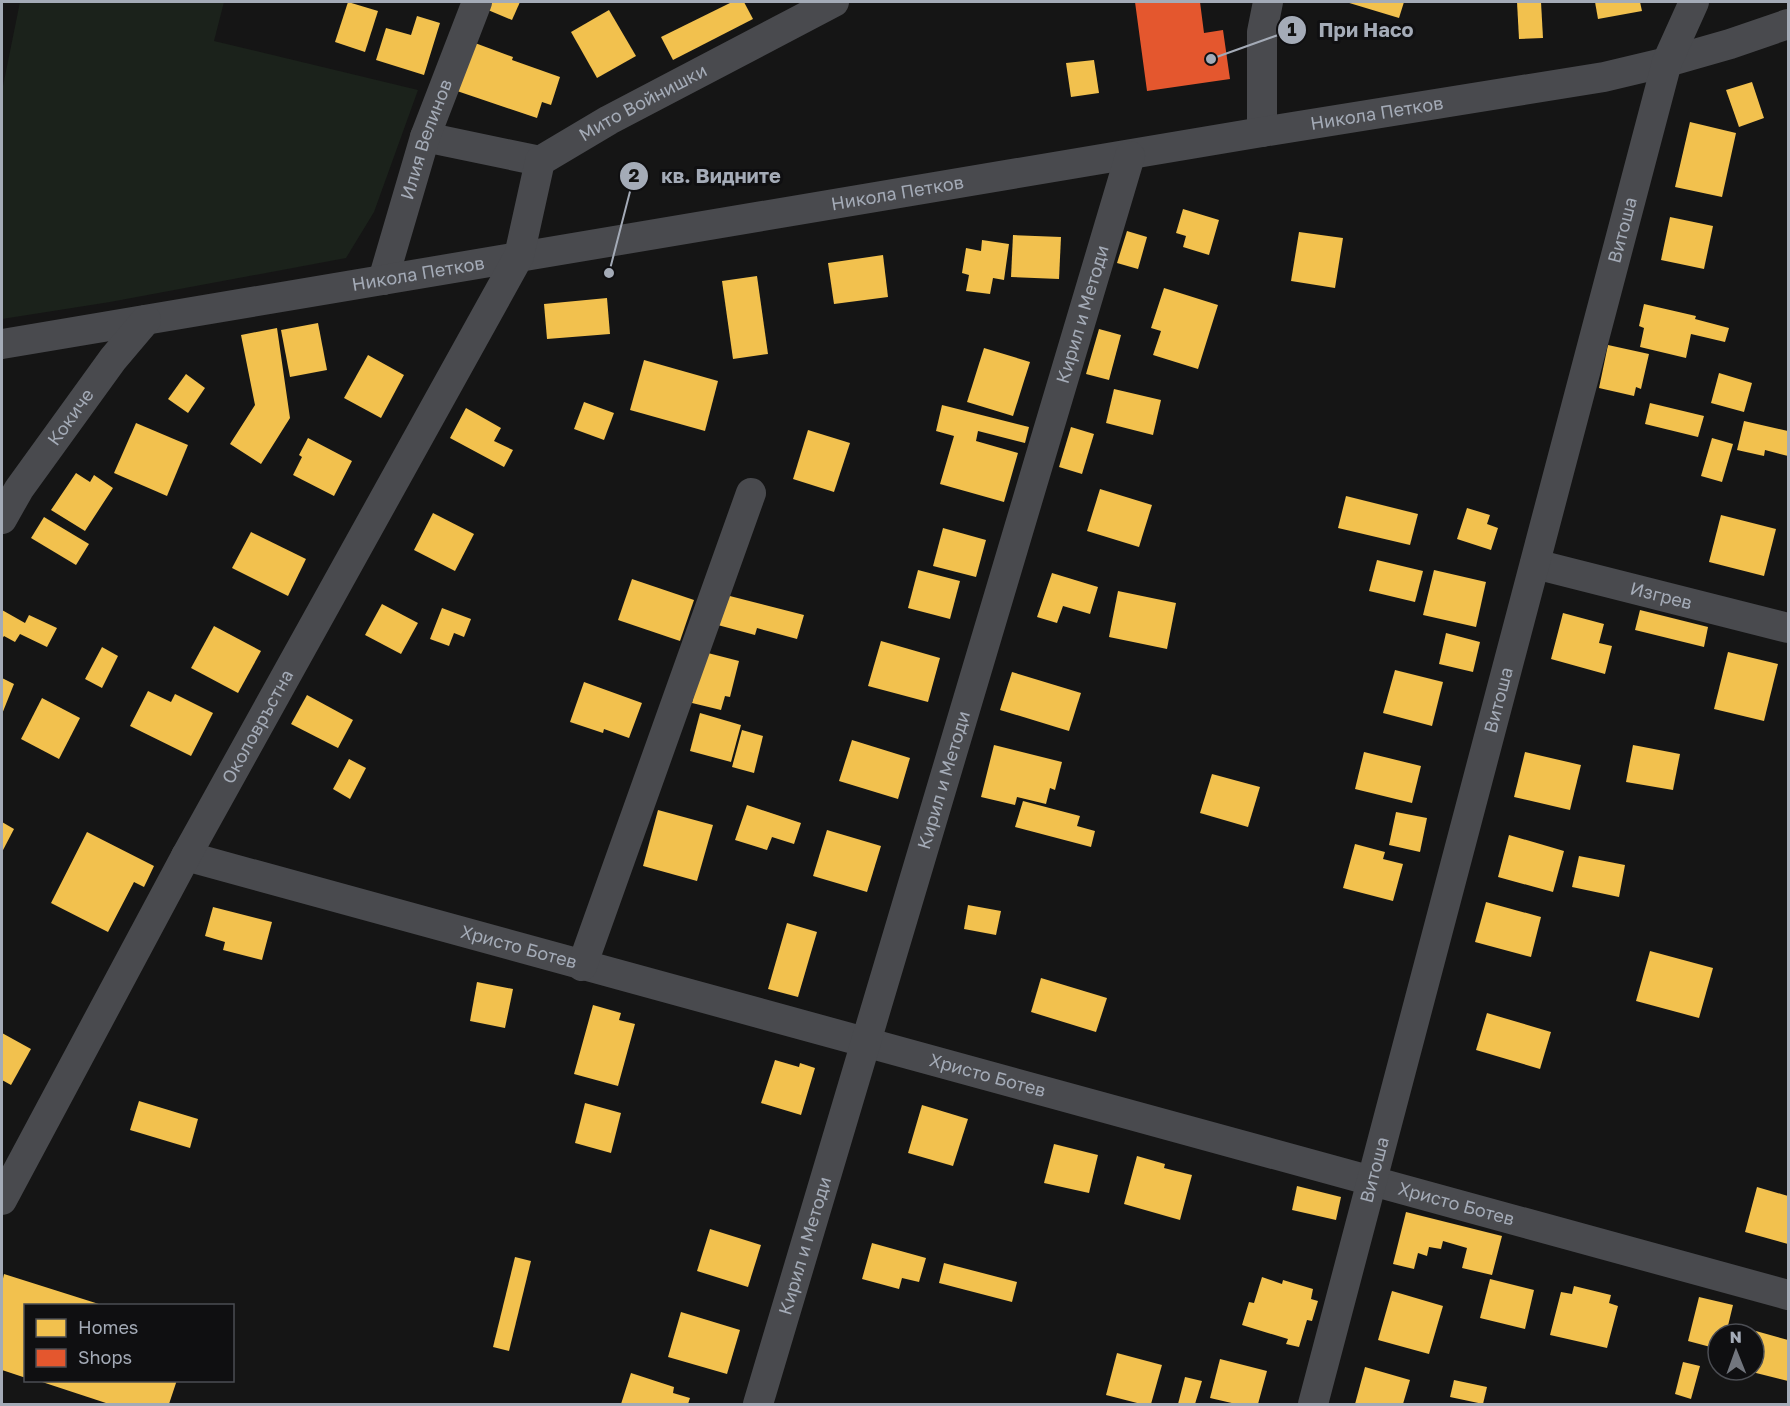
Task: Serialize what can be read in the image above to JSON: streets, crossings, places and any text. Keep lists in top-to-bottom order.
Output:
{
  "streets": {
    "street": [
      "Мито Войнишки",
      "Никола Петков",
      "Илия Велинов",
      "Витоша",
      "Кирил и Методи",
      "Кокиче",
      "Изгрев",
      "Околовръстна",
      "Христо Ботев"
    ]
  },
  "crossings": [
    ["Никола Петков", "Илия Велинов"],
    ["Никола Петков", "Витоша"],
    ["Никола Петков", "Кирил и Методи"],
    ["Никола Петков", "Кокиче"],
    ["Никола Петков", "Околовръстна"],
    ["Витоша", "Изгрев"],
    ["Витоша", "Христо Ботев"],
    ["Кирил и Методи", "Христо Ботев"],
    ["Околовръстна", "Христо Ботев"]
  ],
  "places": ["При Насо", "кв. Видните"],
  "legend": ["Homes", "Shops"],
  "north": "top"
}
